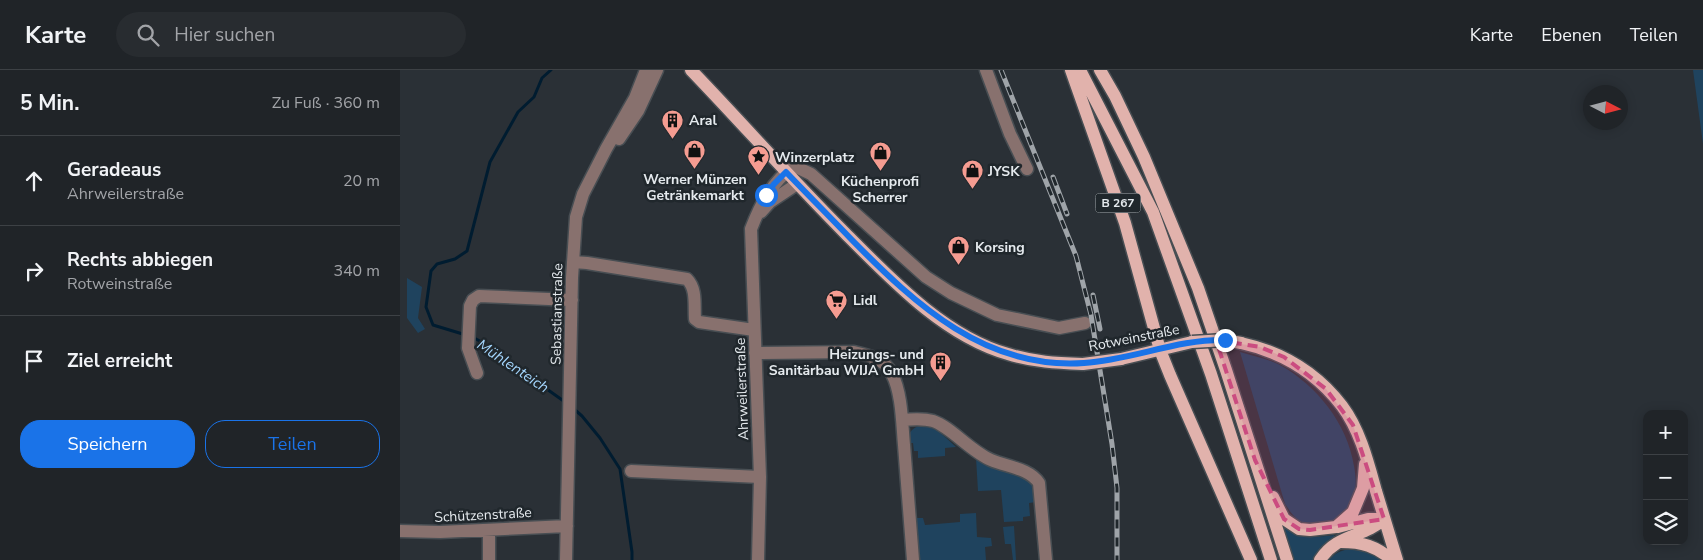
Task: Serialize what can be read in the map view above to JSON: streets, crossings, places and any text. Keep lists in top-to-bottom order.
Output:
{
  "streets": {
    "main road": ["B 267", "Rotweinstraße"],
    "street": ["Sebastianstraße", "Ahrweilerstraße", "Schützenstraße"]
  },
  "crossings": [
    ["B 267", "Rotweinstraße"],
    ["Sebastianstraße", "Schützenstraße"],
    ["Rotweinstraße", "Ahrweilerstraße"]
  ],
  "water": ["Mühlenteich"],
  "places": {
    "building": ["Aral", "Heizungs- und Sanitärbau WIJA GmbH"],
    "shop": [
      "Werner Münzen Getränkemarkt",
      "Küchenprofi Scherrer",
      "JYSK",
      "Korsing"
    ],
    "place": ["Winzerplatz"],
    "supermarket": ["Lidl"]
  },
  "north": "right",
  "page": {
    "header": "Karte",
    "search": "Hier suchen",
    "nav": ["Karte", "Ebenen", "Teilen"],
    "heading": ["5 Min.", "Zu Fuß · 360 m"],
    "list": [
      ["Geradeaus", "Ahrweilerstraße", "20 m"],
      ["Rechts abbiegen", "Rotweinstraße", "340 m"],
      "Ziel erreicht"
    ],
    "buttons": ["Speichern", "Teilen"],
    "map_buttons": ["+", "−"]
  }
}
